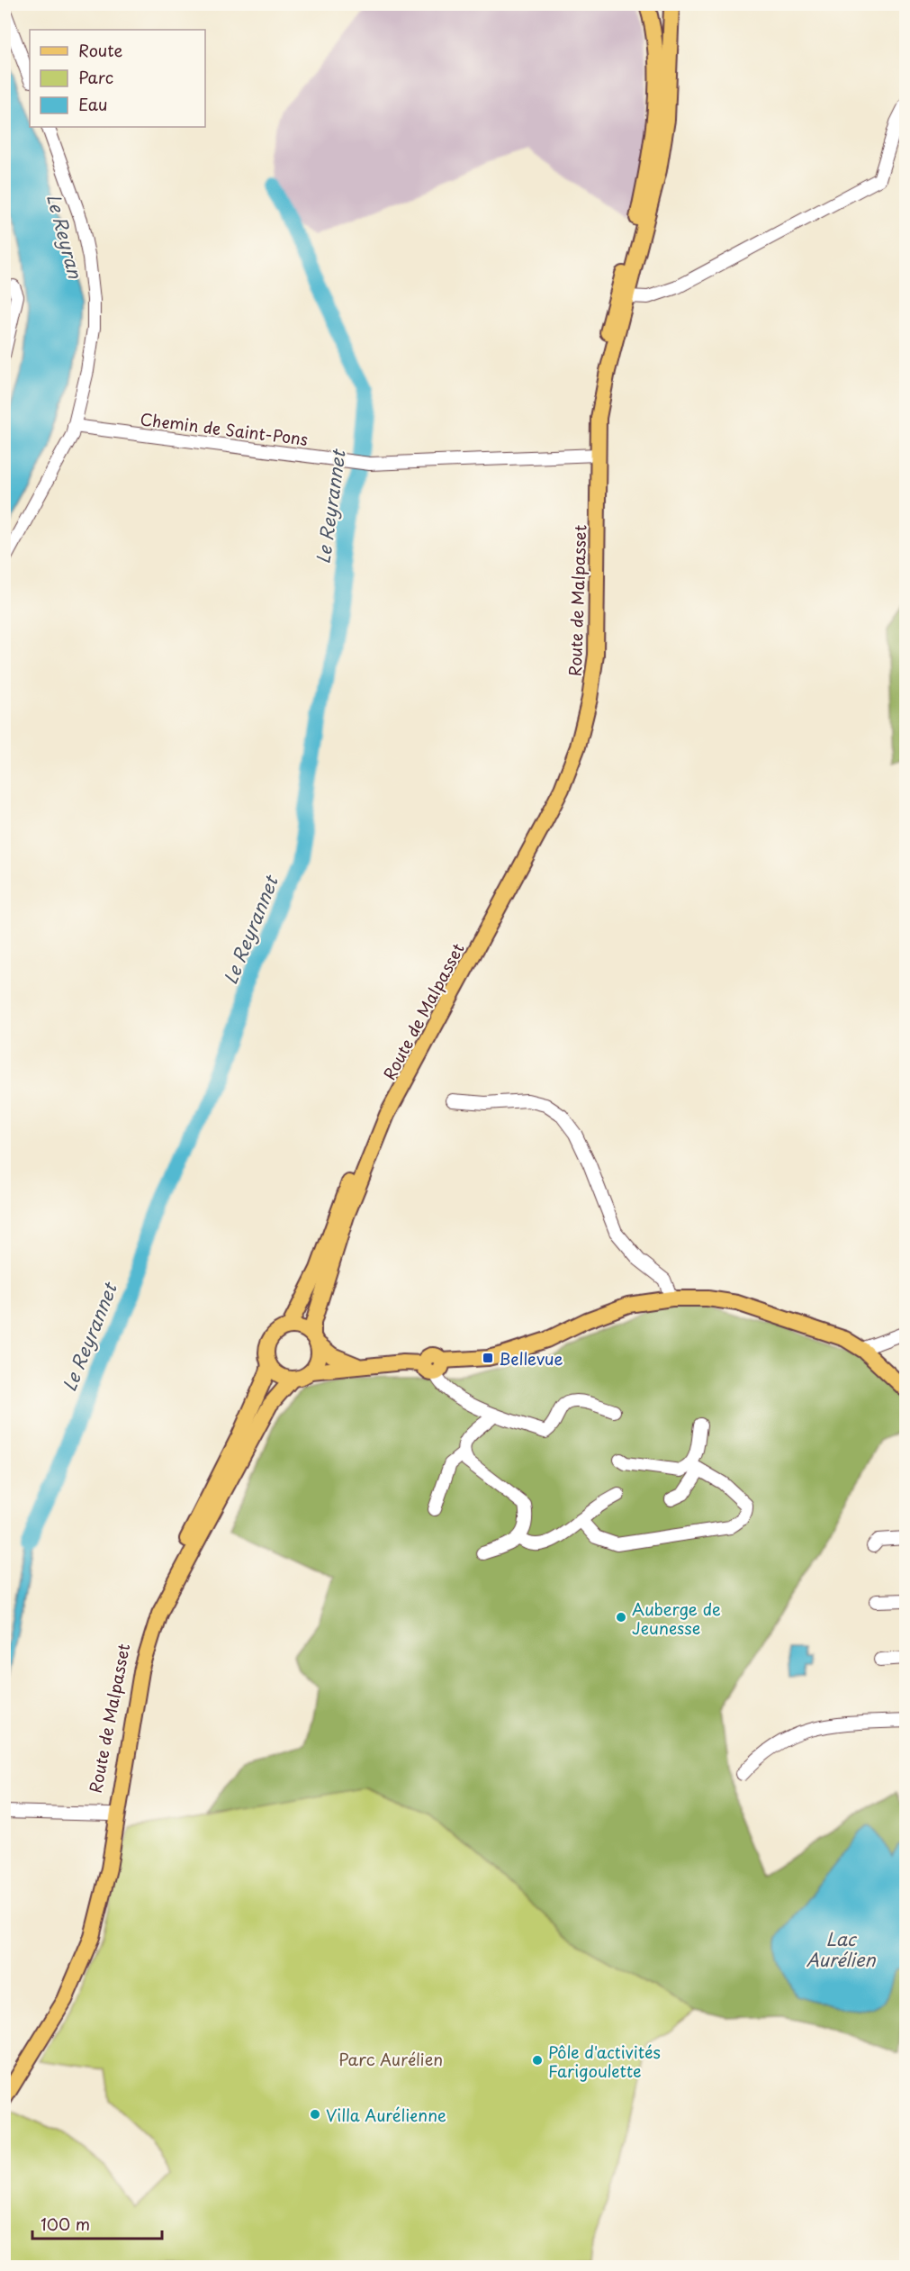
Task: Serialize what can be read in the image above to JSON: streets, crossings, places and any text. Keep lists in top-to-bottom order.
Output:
{
  "streets": {
    "main road": ["Route de Malpasset"],
    "street": ["Chemin de Saint-Pons"]
  },
  "crossings": [
    ["Chemin de Saint-Pons", "Route de Malpasset"]
  ],
  "water": ["Le Reyran", "Le Reyrannet", "Lac Aurélien"],
  "parks": ["Parc Aurélien"],
  "places": {
    "transit": ["Bellevue"],
    "other": ["Auberge de Jeunesse", "Pôle d'activités Farigoulette", "Villa Aurélienne"]
  },
  "legend": ["Route", "Parc", "Eau"],
  "scale_bar": "100 m"
}
